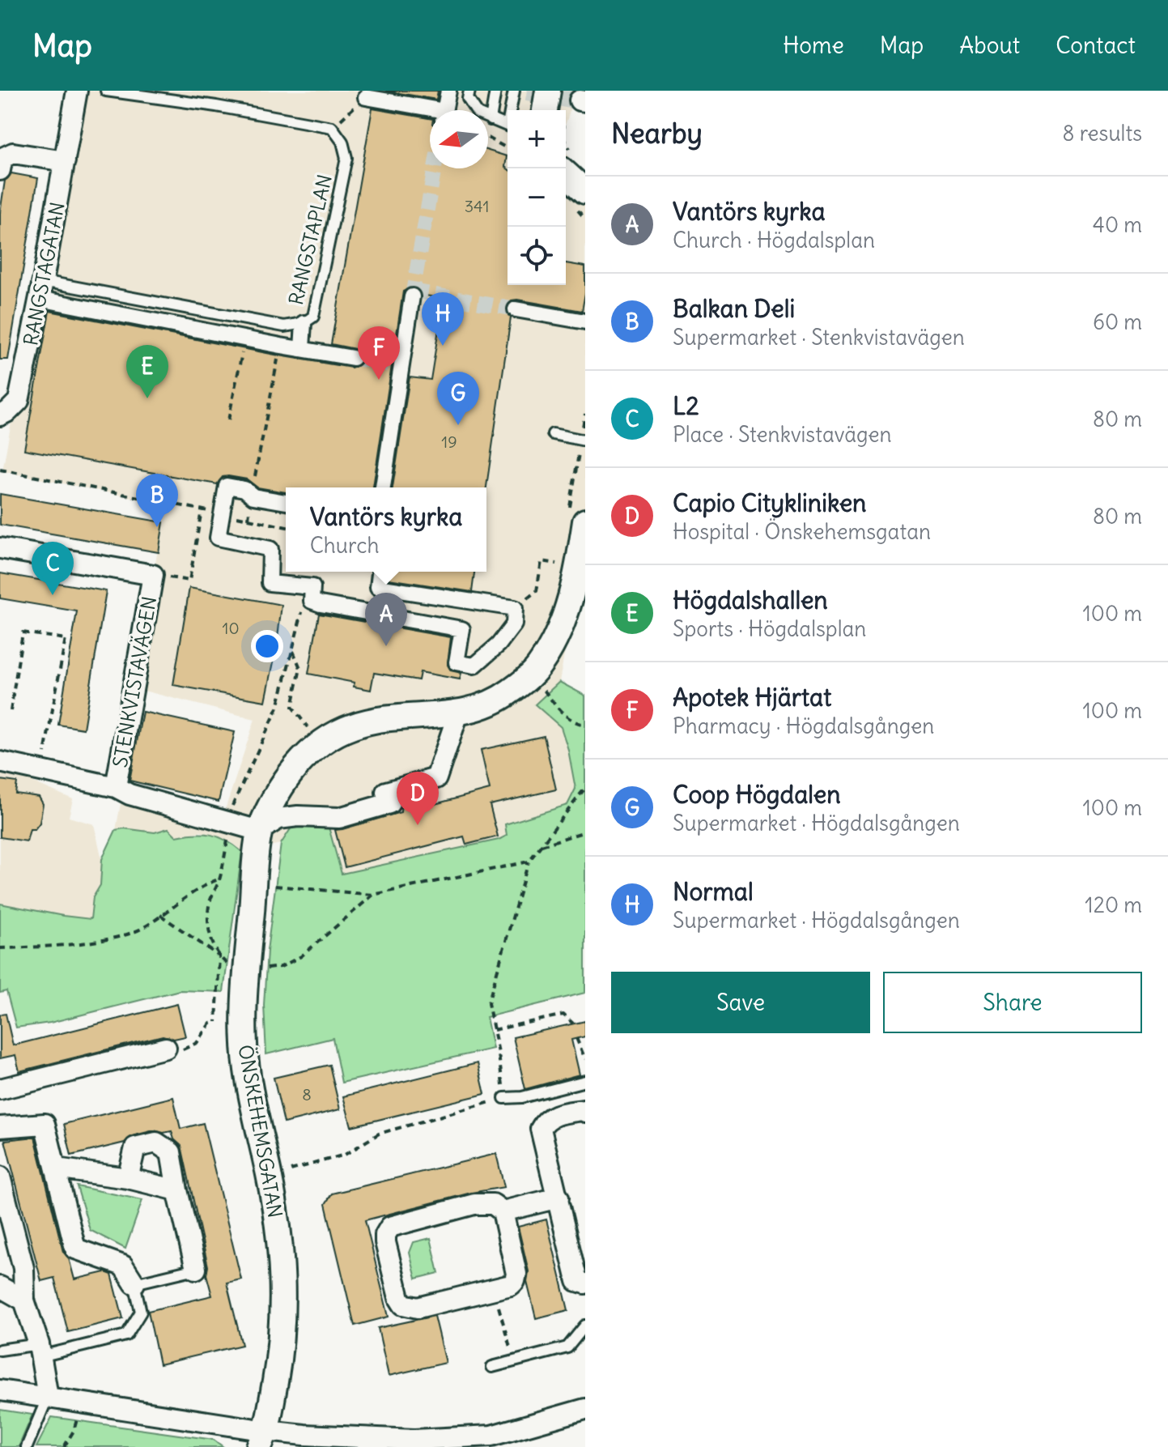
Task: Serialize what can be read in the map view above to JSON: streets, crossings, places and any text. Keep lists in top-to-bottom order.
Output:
{
  "streets": {
    "street": ["RANGSTAGATAN", "STENKVISTAVÄGEN", "ÖNSKEHEMSGATAN"],
    "lane": ["RANGSTAPLAN"]
  },
  "crossings": [
    ["RANGSTAPLAN", "RANGSTAGATAN"]
  ],
  "house_numbers": [
    "341",
    "19",
    "10",
    "8"
  ],
  "north": "left",
  "page": {
    "header": "Map",
    "nav": [
      "Home",
      "Map",
      "About",
      "Contact"
    ],
    "heading": ["Nearby", "8 results"],
    "map_buttons": ["+", "−"],
    "list": [
      {
        "mark": "A",
        "name": "Vantörs kyrka",
        "note": "Church · Högdalsplan",
        "value": "40 m"
      },
      {
        "mark": "B",
        "name": "Balkan Deli",
        "note": "Supermarket · Stenkvistavägen",
        "value": "60 m"
      },
      {
        "mark": "C",
        "name": "L2",
        "note": "Place · Stenkvistavägen",
        "value": "80 m"
      },
      {
        "mark": "D",
        "name": "Capio Citykliniken",
        "note": "Hospital · Önskehemsgatan",
        "value": "80 m"
      },
      {
        "mark": "E",
        "name": "Högdalshallen",
        "note": "Sports · Högdalsplan",
        "value": "100 m"
      },
      {
        "mark": "F",
        "name": "Apotek Hjärtat",
        "note": "Pharmacy · Högdalsgången",
        "value": "100 m"
      },
      {
        "mark": "G",
        "name": "Coop Högdalen",
        "note": "Supermarket · Högdalsgången",
        "value": "100 m"
      },
      {
        "mark": "H",
        "name": "Normal",
        "note": "Supermarket · Högdalsgången",
        "value": "120 m"
      }
    ],
    "pins": [
      "H",
      "F",
      "E",
      "G",
      "B",
      "C",
      "A",
      "D"
    ],
    "popup": ["Vantörs kyrka", "Church"],
    "buttons": ["Save", "Share"]
  }
}
